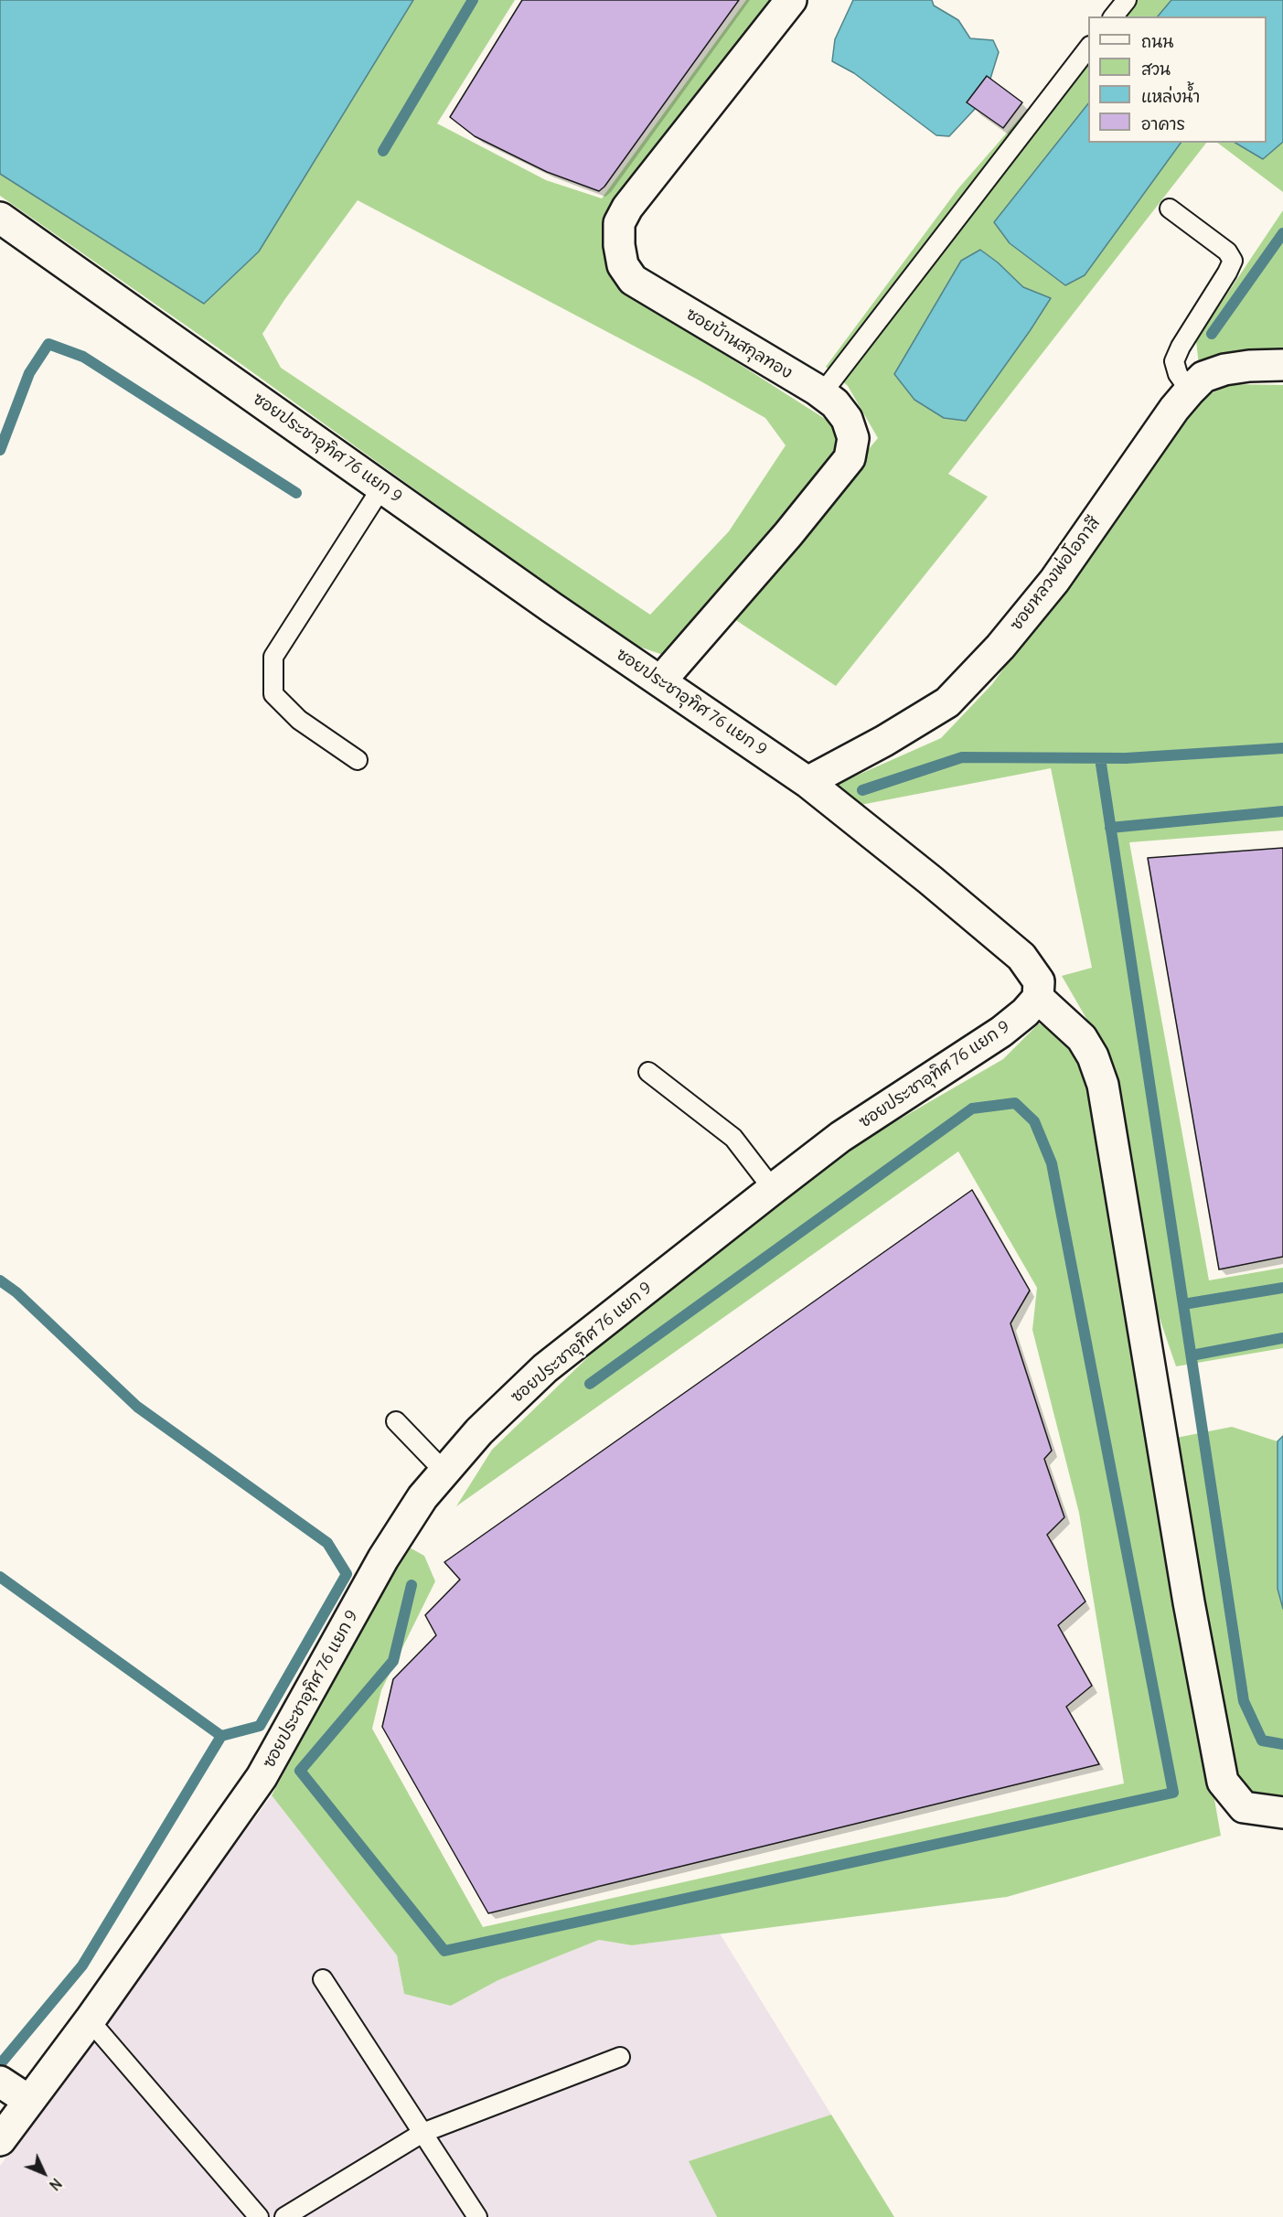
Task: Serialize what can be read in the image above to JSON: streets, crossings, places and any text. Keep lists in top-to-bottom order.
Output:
{
  "streets": {
    "street": ["ซอยบ้านสกุลทอง", "ซอยประชาอุทิศ 76 แยก 9", "ซอยหลวงพ่อโอภาสี"]
  },
  "crossings": [
    ["ซอยบ้านสกุลทอง", "ซอยประชาอุทิศ 76 แยก 9"],
    ["ซอยประชาอุทิศ 76 แยก 9", "ซอยหลวงพ่อโอภาสี"]
  ],
  "legend": [
    "ถนน",
    "สวน",
    "แหล่งน้ำ",
    "อาคาร"
  ],
  "north": "bottom right"
}
